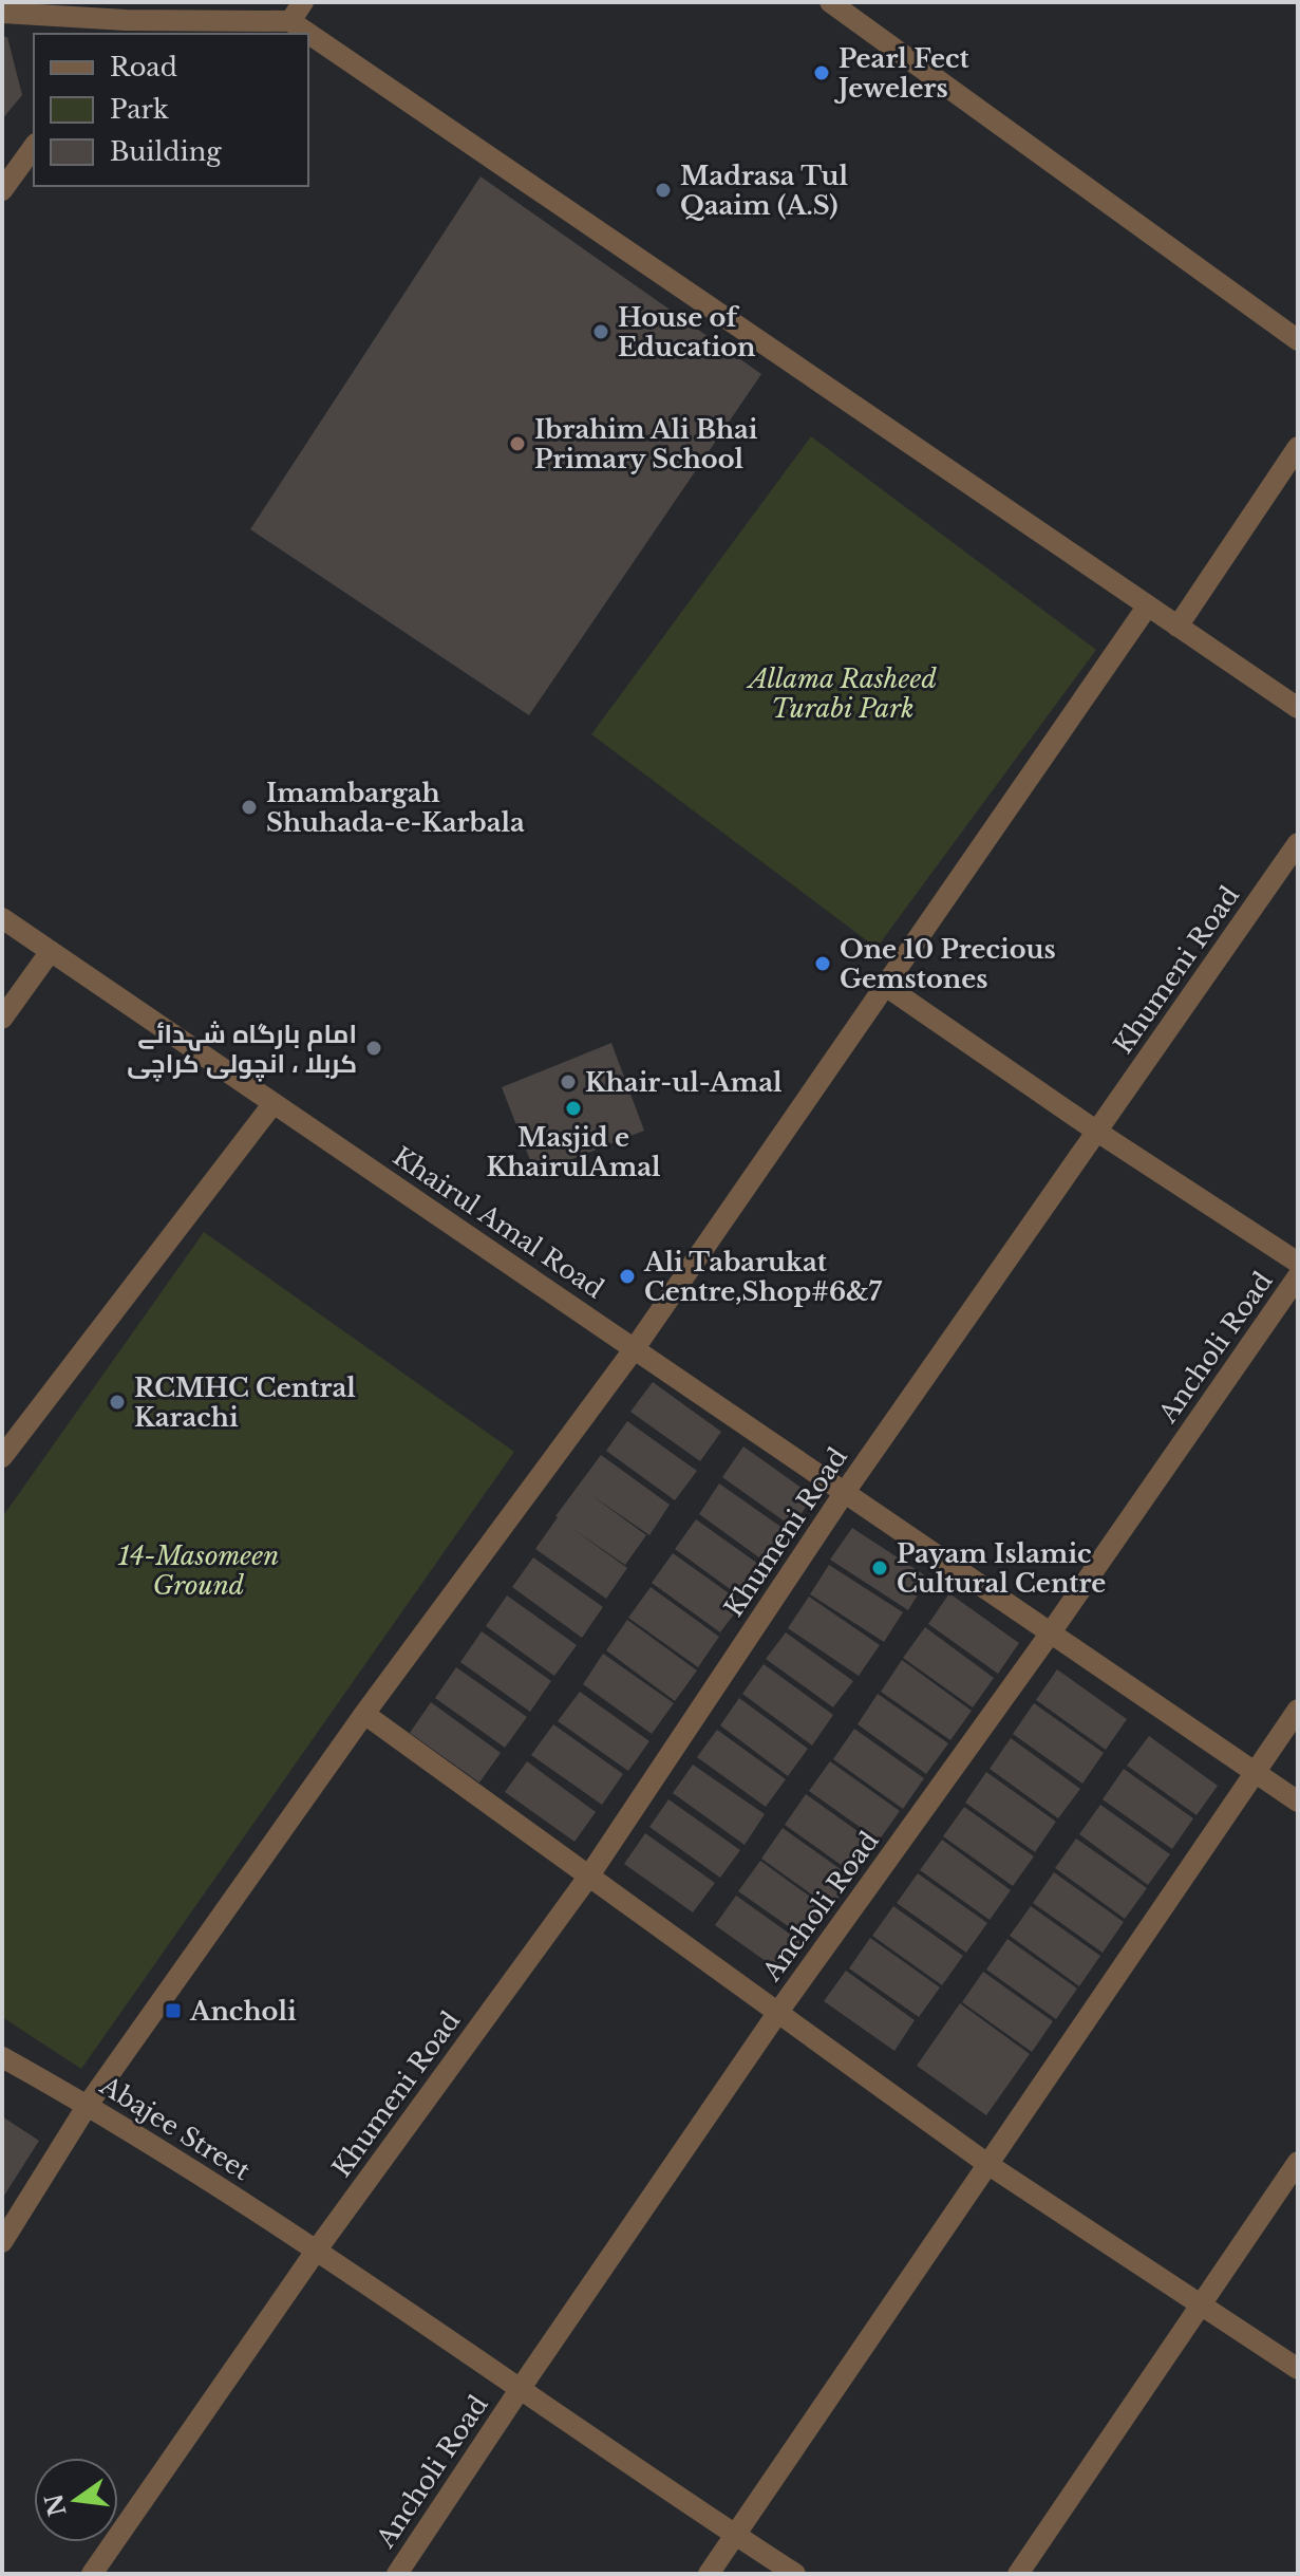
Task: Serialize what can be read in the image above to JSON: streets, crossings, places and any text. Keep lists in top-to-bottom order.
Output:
{
  "streets": {
    "street": [
      "Khumeni Road",
      "Khairul Amal Road",
      "Ancholi Road",
      "Abajee Street"
    ]
  },
  "crossings": [
    ["Khumeni Road", "Khairul Amal Road"],
    ["Khumeni Road", "Abajee Street"],
    ["Khairul Amal Road", "Ancholi Road"],
    ["Ancholi Road", "Abajee Street"]
  ],
  "parks": ["Allama Rasheed Turabi Park", "14-Masomeen Ground"],
  "places": {
    "other": [
      "Pearl Fect Jewelers",
      "Madrasa Tul Qaaim (A.S)",
      "House of Education",
      "Ibrahim Ali Bhai Primary School",
      "Imambargah Shuhada-e-Karbala",
      "One 10 Precious Gemstones",
      "امام بارگاہ شہدائے کربلا ، انچولی کراچی",
      "Khair-ul-Amal",
      "Masjid e KhairulAmal",
      "Ali Tabarukat Centre,Shop#6&7",
      "RCMHC Central Karachi",
      "Payam Islamic Cultural Centre"
    ],
    "transit": ["Ancholi"]
  },
  "legend": ["Road", "Park", "Building"],
  "north": "left"
}
